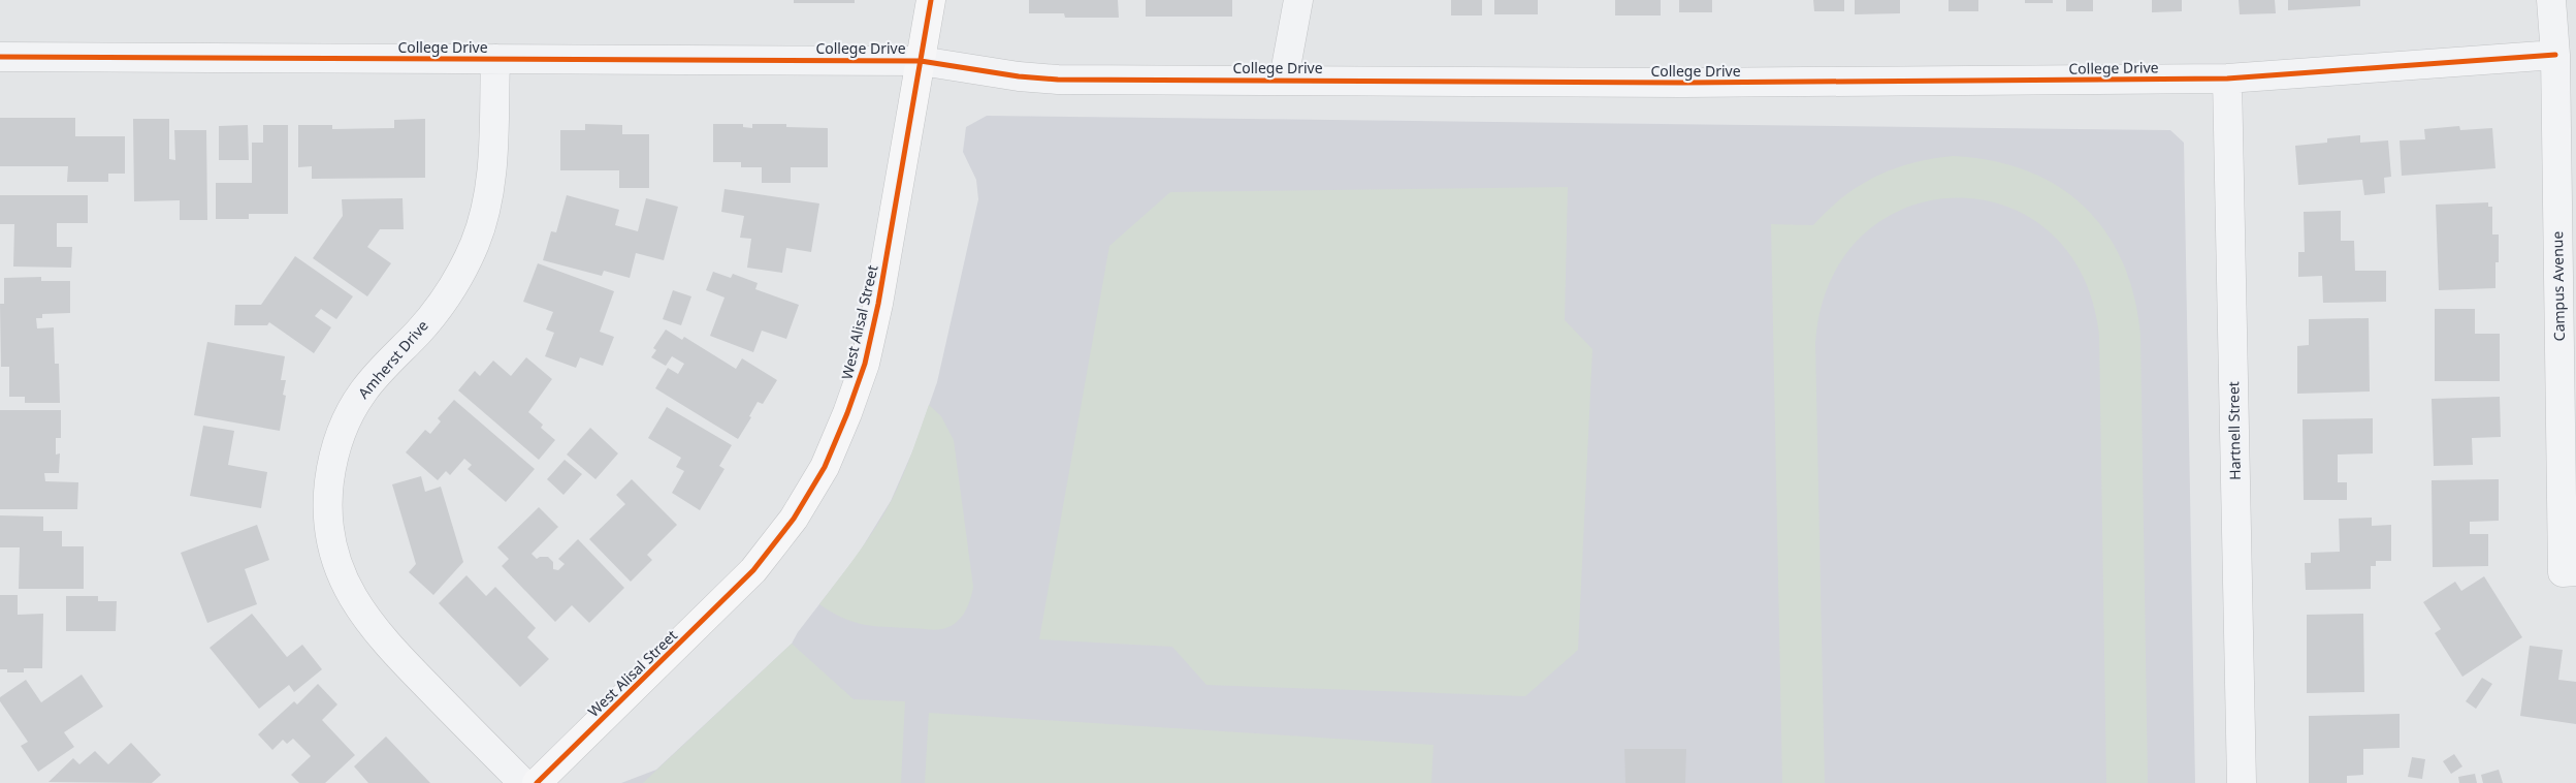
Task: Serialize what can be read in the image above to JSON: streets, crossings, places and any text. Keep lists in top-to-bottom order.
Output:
{
  "streets": {
    "main road": ["West Alisal Street"],
    "street": [
      "College Drive",
      "Campus Avenue",
      "Amherst Drive",
      "Hartnell Street"
    ]
  },
  "crossings": [
    ["College Drive", "Campus Avenue"],
    ["College Drive", "West Alisal Street"],
    ["College Drive", "Amherst Drive"],
    ["College Drive", "Hartnell Street"]
  ]
}
